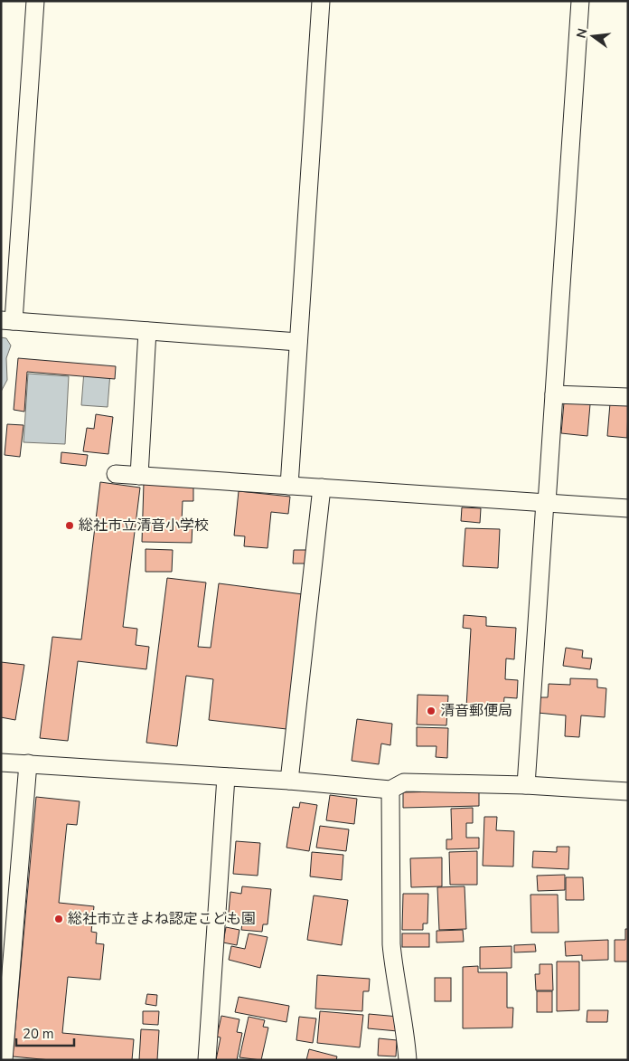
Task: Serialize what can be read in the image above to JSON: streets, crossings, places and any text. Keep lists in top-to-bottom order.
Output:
{
  "places": ["総社市立清音小学校", "清音郵便局", "総社市立きよね認定こども園"],
  "scale_bar": "20 m",
  "north": "left"
}
